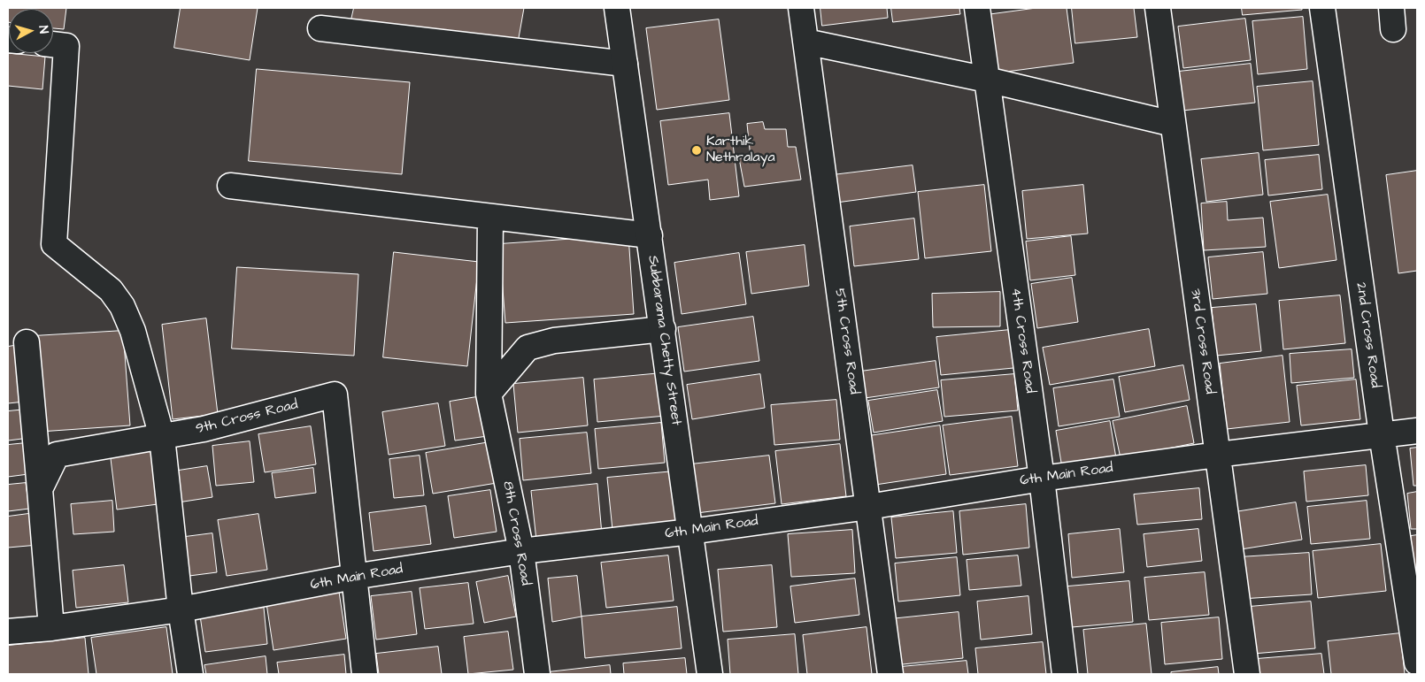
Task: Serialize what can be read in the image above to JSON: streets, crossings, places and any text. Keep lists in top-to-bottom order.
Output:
{
  "streets": {
    "street": [
      "2nd Cross Road",
      "Subbarama Chetty Street",
      "4th Cross Road",
      "5th Cross Road",
      "3rd Cross Road",
      "9th Cross Road",
      "6th Main Road",
      "8th Cross Road"
    ]
  },
  "crossings": [
    ["2nd Cross Road", "6th Main Road"],
    ["Subbarama Chetty Street", "6th Main Road"],
    ["4th Cross Road", "6th Main Road"],
    ["5th Cross Road", "6th Main Road"],
    ["3rd Cross Road", "6th Main Road"],
    ["9th Cross Road", "6th Main Road"],
    ["6th Main Road", "8th Cross Road"]
  ],
  "places": ["Karthik Nethralaya"],
  "north": "right"
}
